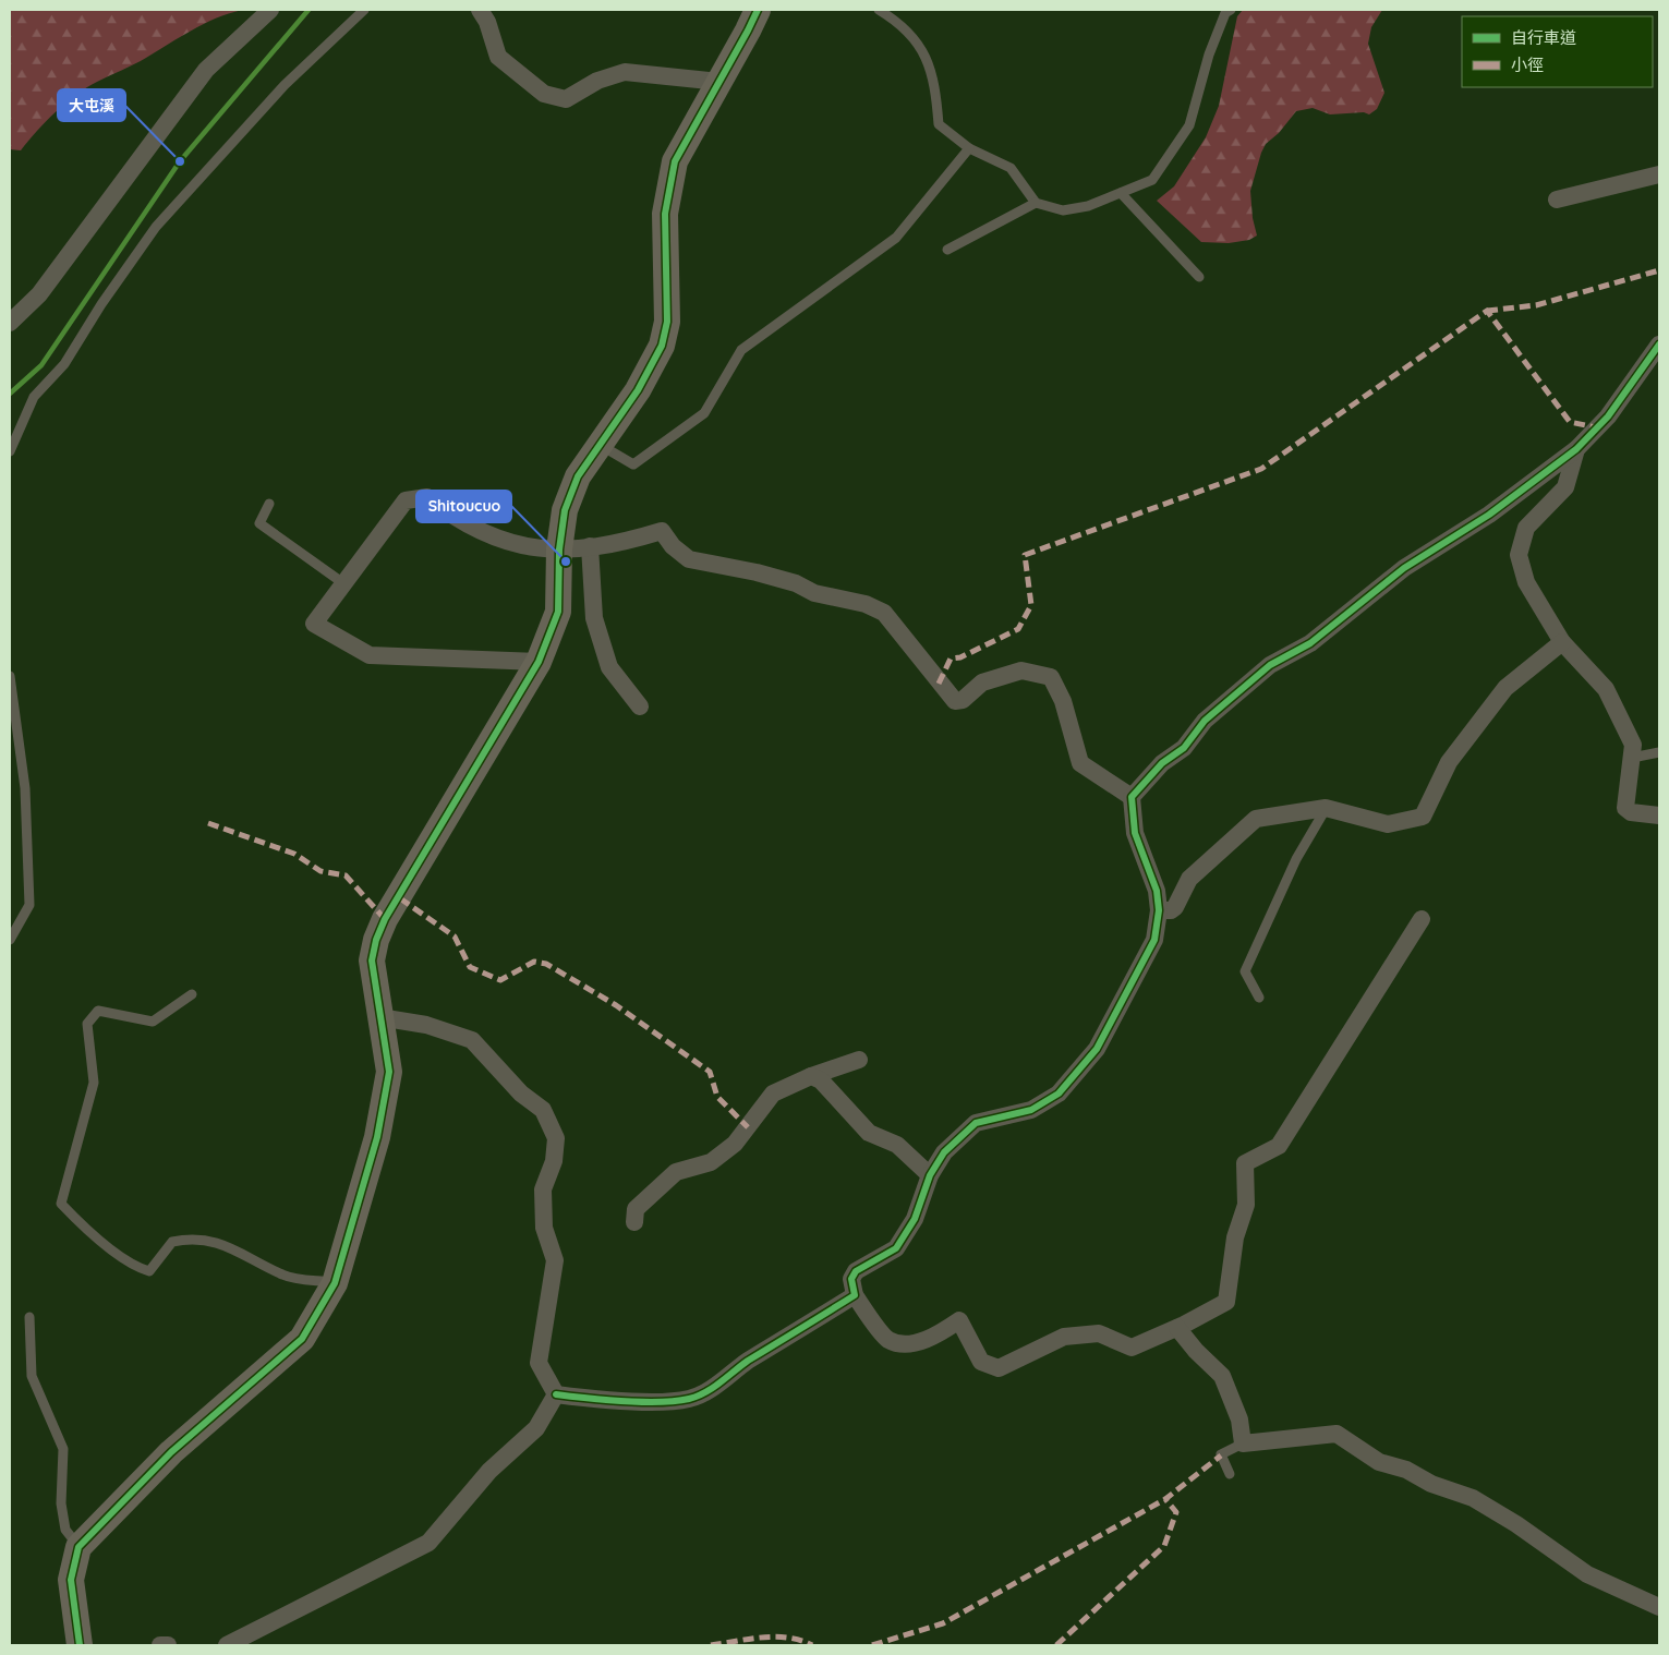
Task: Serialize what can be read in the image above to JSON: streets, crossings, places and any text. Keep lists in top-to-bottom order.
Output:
{
  "places": ["大屯溪", "Shitoucuo"],
  "legend": ["自行車道", "小徑"]
}
